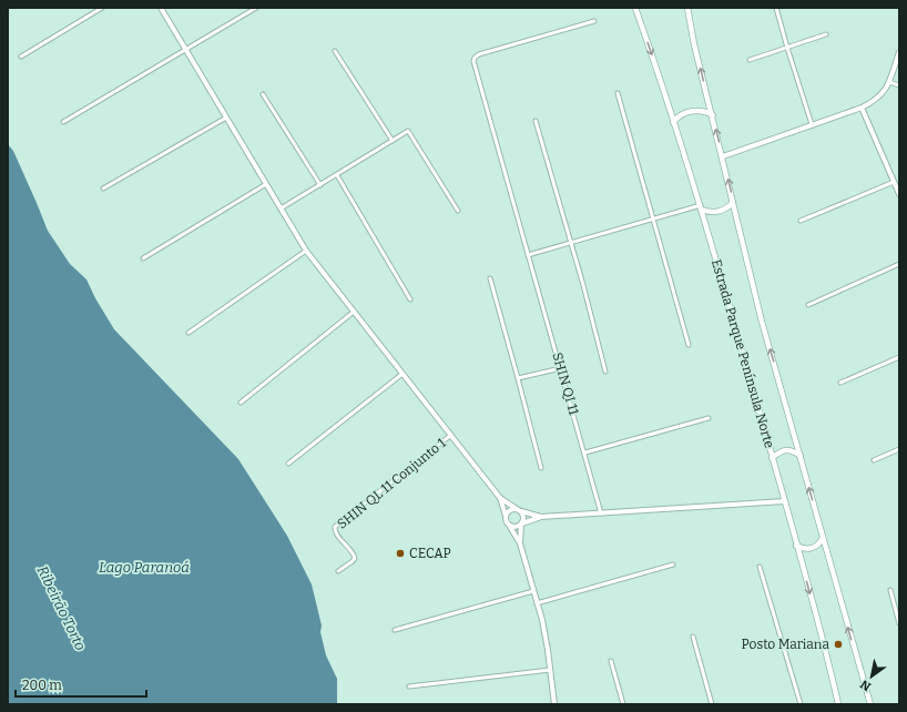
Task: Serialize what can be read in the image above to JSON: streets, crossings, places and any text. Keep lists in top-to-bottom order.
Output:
{
  "streets": {
    "main road": ["Estrada Parque Península Norte"],
    "street": ["SHIN QI 11", "SHIN QL 11 Conjunto 1"]
  },
  "water": ["Lago Paranoá", "Ribeirão Torto"],
  "places": ["CECAP", "Posto Mariana"],
  "scale_bar": "200 m",
  "north": "bottom left"
}
